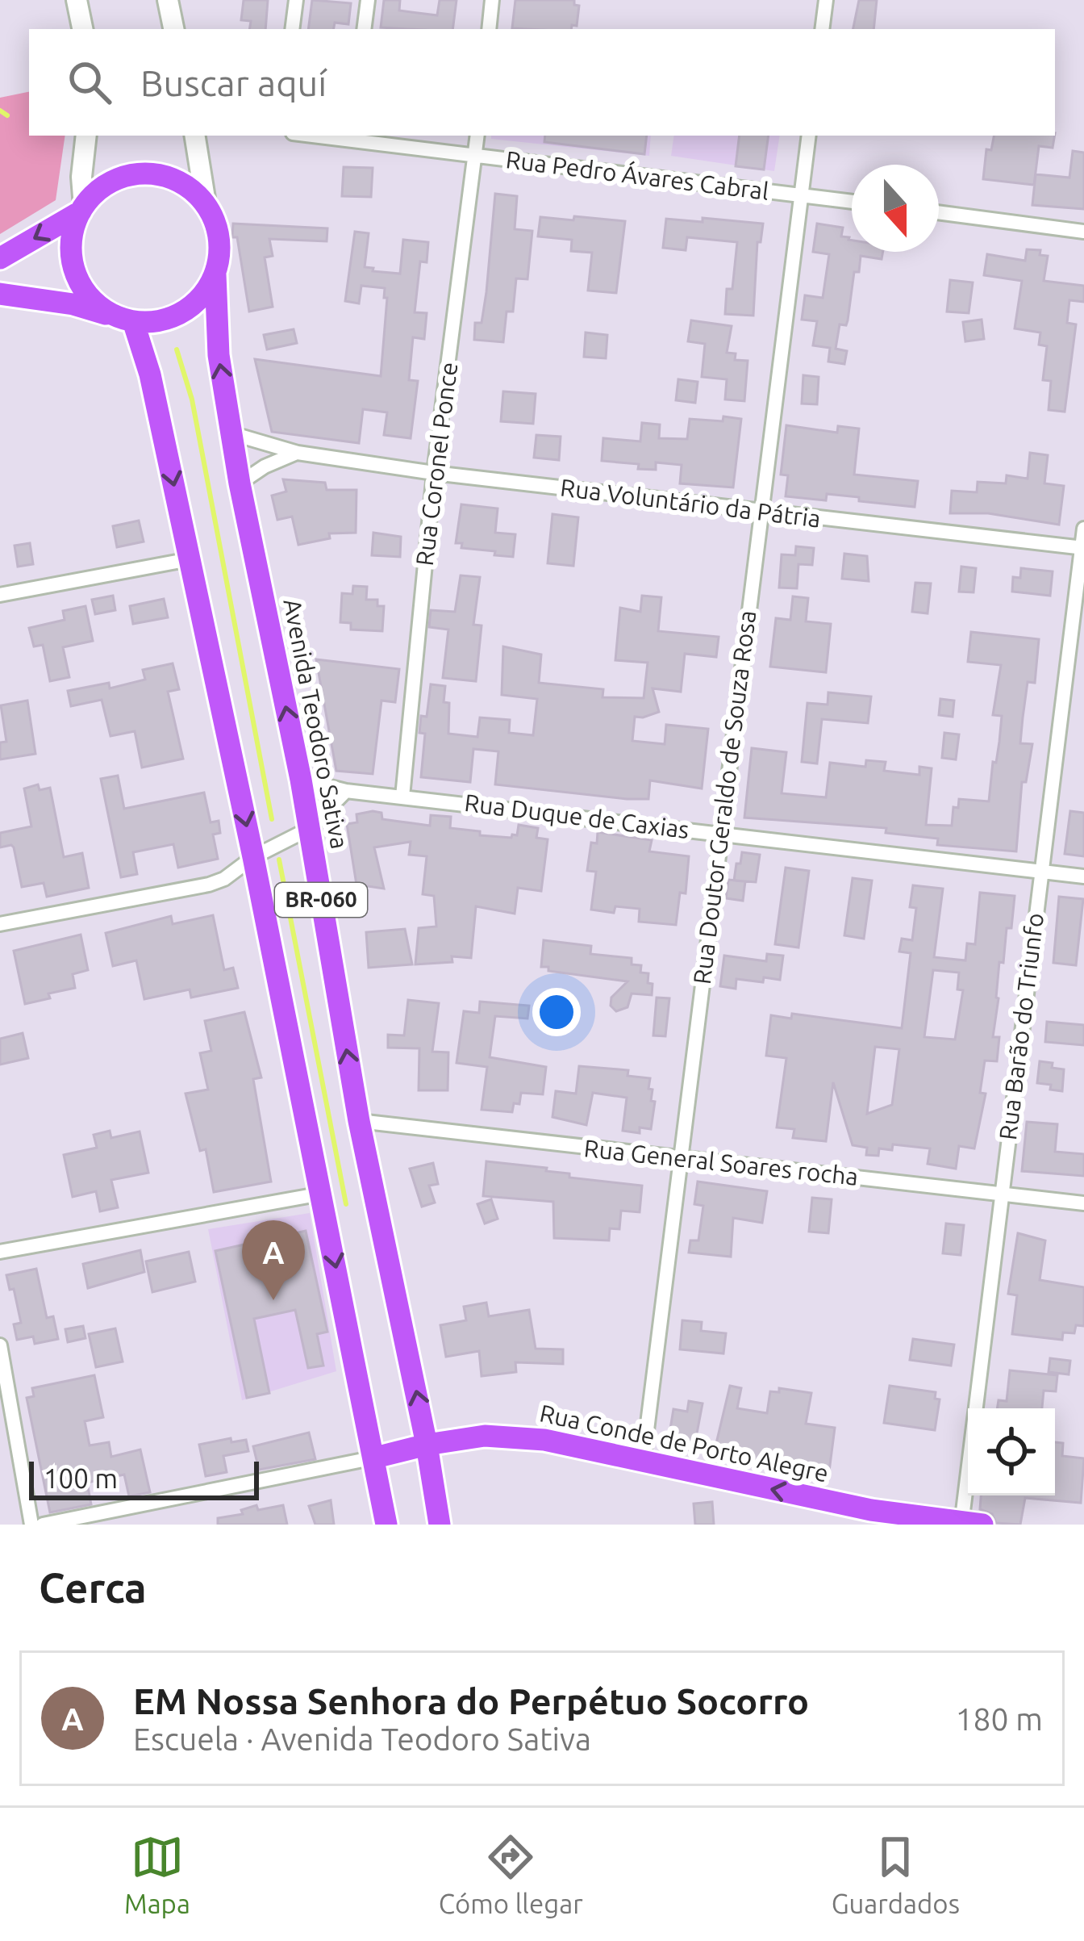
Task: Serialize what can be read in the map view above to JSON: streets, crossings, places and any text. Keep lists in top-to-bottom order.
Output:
{
  "streets": {
    "main road": ["Avenida Teodoro Sativa", "BR-060", "Rua Conde de Porto Alegre"],
    "street": [
      "Rua Pedro Ávares Cabral",
      "Rua Coronel Ponce",
      "Rua Voluntário da Pátria",
      "Rua Doutor Geraldo de Souza Rosa",
      "Rua Duque de Caxias",
      "Rua Barão do Triunfo",
      "Rua General Soares rocha"
    ]
  },
  "crossings": [
    ["Rua Pedro Ávares Cabral", "Rua Coronel Ponce"],
    ["Rua Pedro Ávares Cabral", "Rua Doutor Geraldo de Souza Rosa"],
    ["Rua Coronel Ponce", "Rua Voluntário da Pátria"],
    ["Rua Coronel Ponce", "Rua Duque de Caxias"],
    ["Rua Voluntário da Pátria", "Avenida Teodoro Sativa"],
    ["Rua Voluntário da Pátria", "Rua Doutor Geraldo de Souza Rosa"],
    ["Rua Voluntário da Pátria", "Rua Barão do Triunfo"],
    ["Avenida Teodoro Sativa", "Rua Duque de Caxias"],
    ["Avenida Teodoro Sativa", "BR-060"],
    ["Avenida Teodoro Sativa", "Rua General Soares rocha"],
    ["Avenida Teodoro Sativa", "Rua Conde de Porto Alegre"],
    ["Rua Doutor Geraldo de Souza Rosa", "Rua Duque de Caxias"],
    ["Rua Doutor Geraldo de Souza Rosa", "Rua General Soares rocha"],
    ["Rua Doutor Geraldo de Souza Rosa", "Rua Conde de Porto Alegre"],
    ["Rua Duque de Caxias", "Rua Barão do Triunfo"],
    ["BR-060", "Rua Conde de Porto Alegre"],
    ["Rua Barão do Triunfo", "Rua General Soares rocha"],
    ["Rua Barão do Triunfo", "Rua Conde de Porto Alegre"]
  ],
  "one_way": ["Rua Conde de Porto Alegre"],
  "scale_bar": "100 m",
  "north": "bottom",
  "page": {
    "search": "Buscar aquí",
    "pins": "A",
    "scale": "100 m",
    "heading": "Cerca",
    "list": [
      {
        "mark": "A",
        "name": "EM Nossa Senhora do Perpétuo Socorro",
        "note": "Escuela · Avenida Teodoro Sativa",
        "value": "180 m"
      }
    ],
    "nav": ["Mapa", "Cómo llegar", "Guardados"]
  }
}
